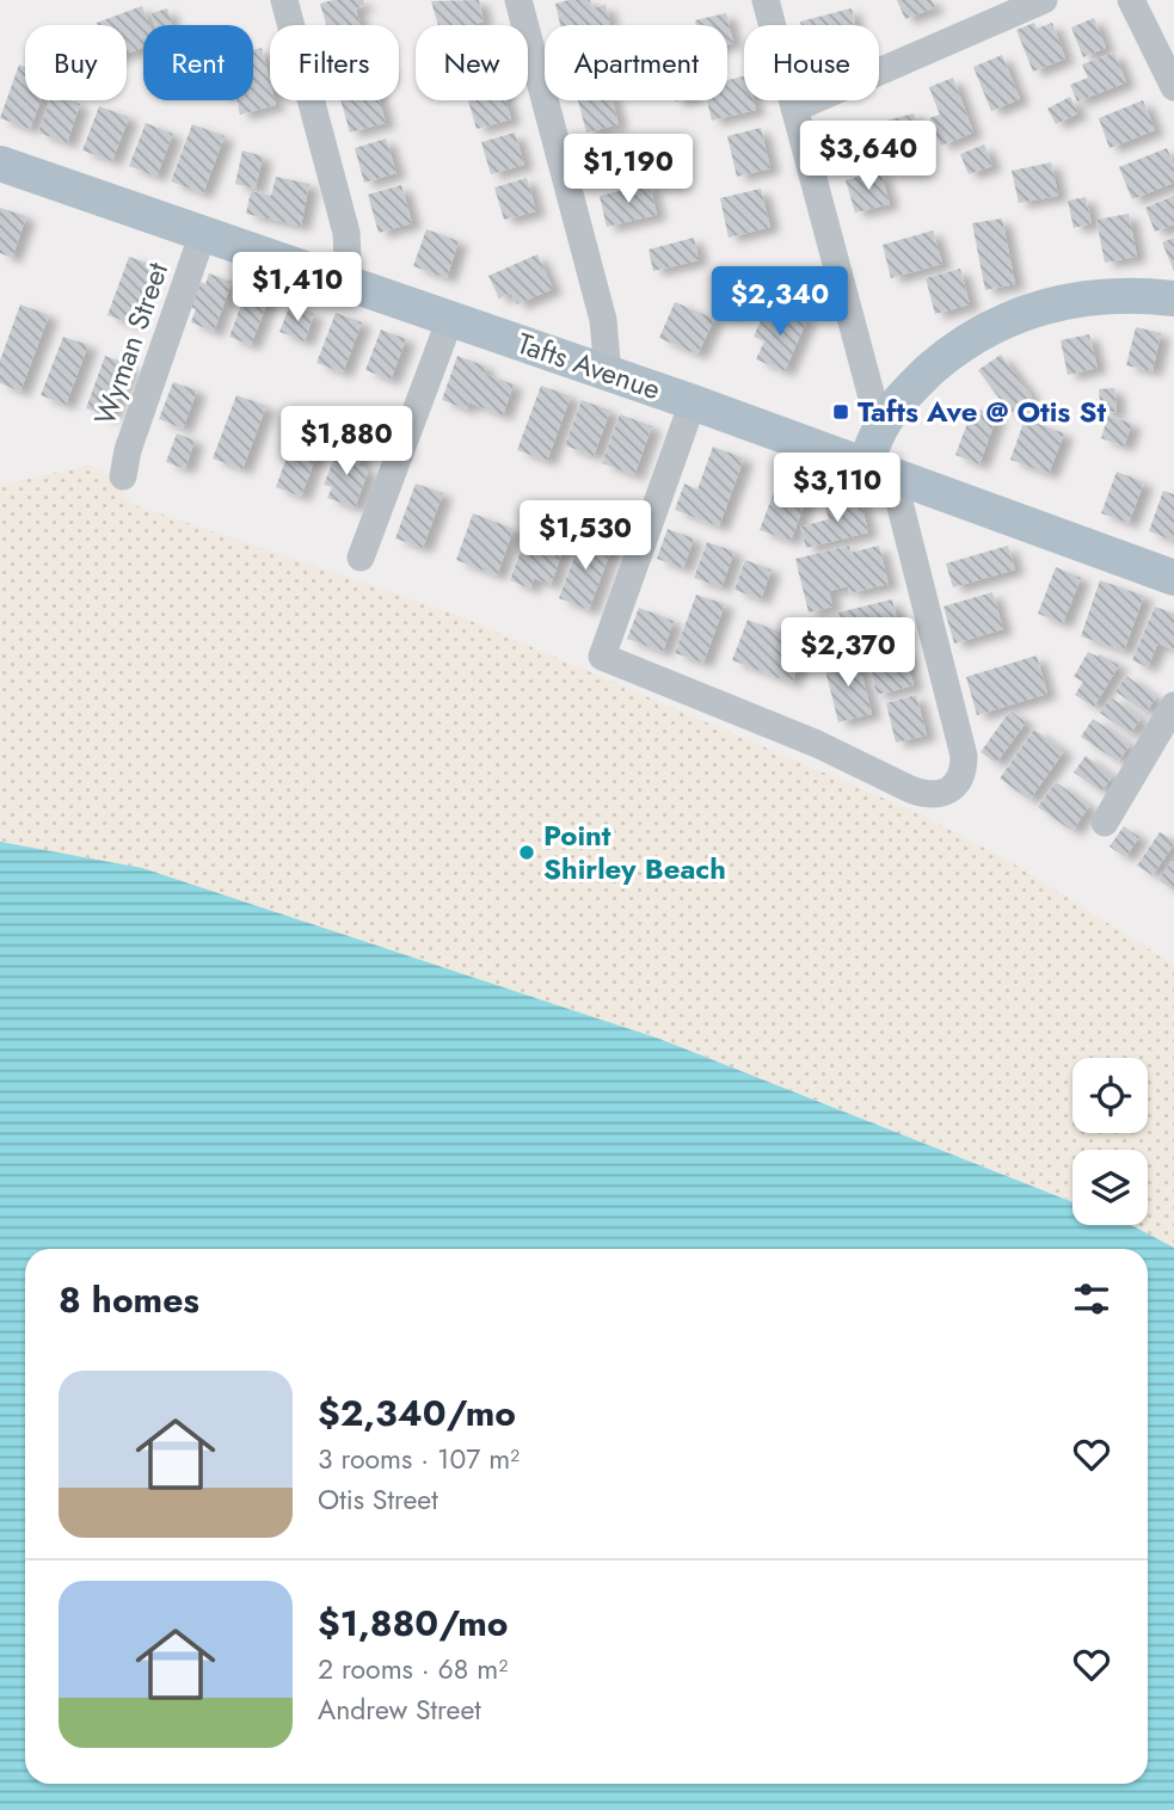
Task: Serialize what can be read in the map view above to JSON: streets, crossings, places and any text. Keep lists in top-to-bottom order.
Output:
{
  "streets": {
    "main road": ["Tafts Avenue"],
    "street": ["Wyman Street"]
  },
  "crossings": [
    ["Wyman Street", "Tafts Avenue"]
  ],
  "places": {
    "transit": ["Tafts Ave @ Otis St"],
    "other": ["Point Shirley Beach"]
  },
  "page": {
    "chip": [
      "Buy",
      "Rent",
      "Filters",
      "New",
      "Apartment",
      "House"
    ],
    "price": [
      "$3,640",
      "$1,190",
      "$1,410",
      "$2,340",
      "$1,880",
      "$3,110",
      "$1,530",
      "$2,370"
    ],
    "heading": "8 homes",
    "list": [
      {
        "name": "$2,340/mo",
        "note": "3 rooms · 107 m² · Otis Street"
      },
      {
        "name": "$1,880/mo",
        "note": "2 rooms · 68 m² · Andrew Street"
      }
    ]
  }
}
